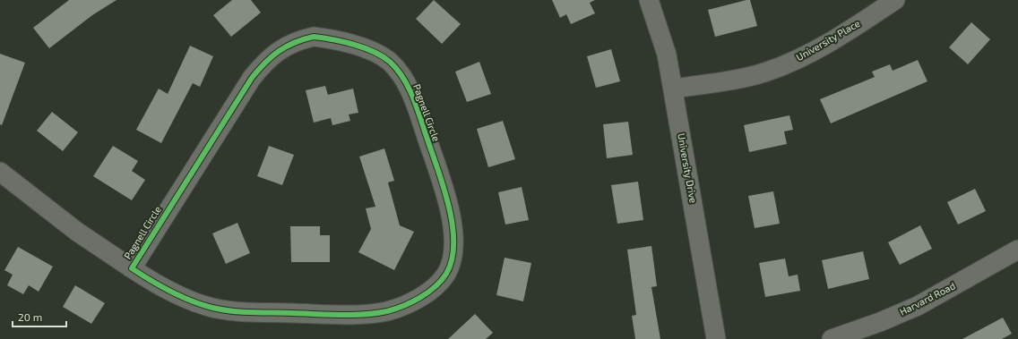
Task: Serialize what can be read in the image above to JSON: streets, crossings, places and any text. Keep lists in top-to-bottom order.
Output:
{
  "streets": {
    "street": [
      "University Place",
      "Pagnell Circle",
      "University Drive",
      "Harvard Road"
    ]
  },
  "crossings": [
    ["University Place", "University Drive"]
  ],
  "scale_bar": "20 m"
}
